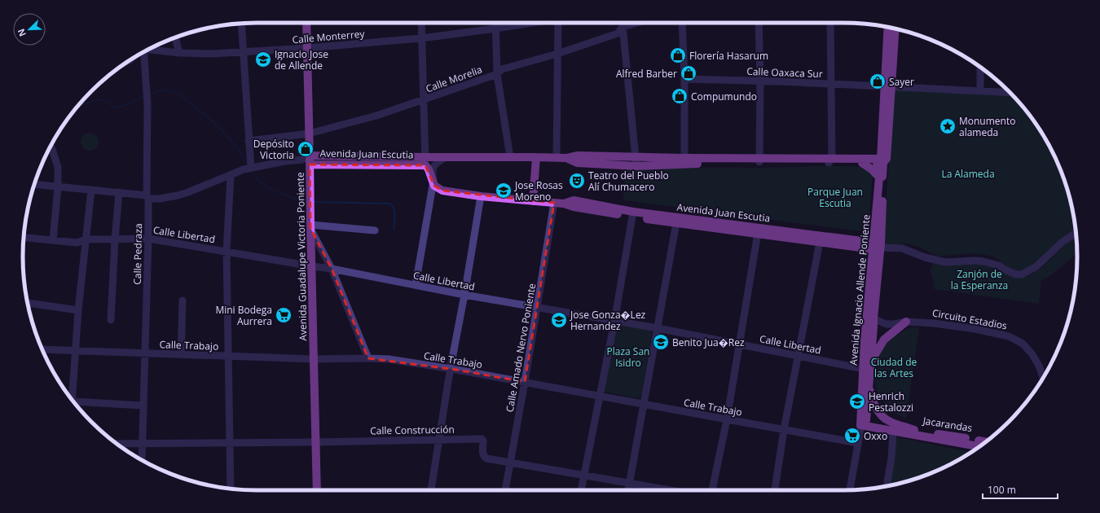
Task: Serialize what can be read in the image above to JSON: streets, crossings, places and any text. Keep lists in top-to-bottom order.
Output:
{
  "streets": {
    "main road": [
      "Avenida Juan Escutia",
      "Avenida Guadalupe Victoria Poniente",
      "Avenida Ignacio Allende Poniente",
      "Jacarandas"
    ],
    "street": [
      "Calle Monterrey",
      "Calle Oaxaca Sur",
      "Calle Morelia",
      "Calle Libertad",
      "Calle Pedraza",
      "Circuito Estadios",
      "Calle Trabajo",
      "Calle Amado Nervo Poniente",
      "Calle Construcción"
    ]
  },
  "crossings": [
    ["Calle Monterrey", "Avenida Guadalupe Victoria Poniente"],
    ["Calle Oaxaca Sur", "Avenida Ignacio Allende Poniente"],
    ["Calle Morelia", "Avenida Guadalupe Victoria Poniente"],
    ["Avenida Juan Escutia", "Avenida Guadalupe Victoria Poniente"],
    ["Avenida Juan Escutia", "Avenida Ignacio Allende Poniente"],
    ["Avenida Juan Escutia", "Calle Amado Nervo Poniente"],
    ["Calle Libertad", "Calle Pedraza"],
    ["Calle Libertad", "Avenida Guadalupe Victoria Poniente"],
    ["Calle Libertad", "Avenida Ignacio Allende Poniente"],
    ["Calle Libertad", "Calle Amado Nervo Poniente"],
    ["Calle Pedraza", "Calle Trabajo"],
    ["Calle Pedraza", "Calle Construcción"],
    ["Avenida Guadalupe Victoria Poniente", "Calle Trabajo"],
    ["Avenida Guadalupe Victoria Poniente", "Calle Construcción"],
    ["Avenida Ignacio Allende Poniente", "Circuito Estadios"],
    ["Avenida Ignacio Allende Poniente", "Calle Trabajo"],
    ["Avenida Ignacio Allende Poniente", "Jacarandas"],
    ["Calle Trabajo", "Calle Amado Nervo Poniente"],
    ["Calle Amado Nervo Poniente", "Calle Construcción"]
  ],
  "parks": [
    "La Alameda",
    "Parque Juan Escutia",
    "Zanjón de la Esperanza",
    "Plaza San Isidro",
    "Ciudad de las Artes"
  ],
  "places": {
    "shop": [
      "Florería Hasarum",
      "Alfred Barber",
      "Sayer",
      "Compumundo",
      "Depósito Victoria"
    ],
    "school or university": [
      "Ignacio Jose de Allende",
      "Jose Rosas Moreno",
      "Jose Gonza�Lez Hernandez",
      "Benito Jua�Rez",
      "Henrich Pestalozzi"
    ],
    "place": ["Monumento alameda"],
    "theatre": ["Teatro del Pueblo Alí Chumacero"],
    "supermarket": ["Mini Bodega Aurrera", "Oxxo"]
  },
  "scale_bar": "100 m",
  "north": "bottom left"
}
